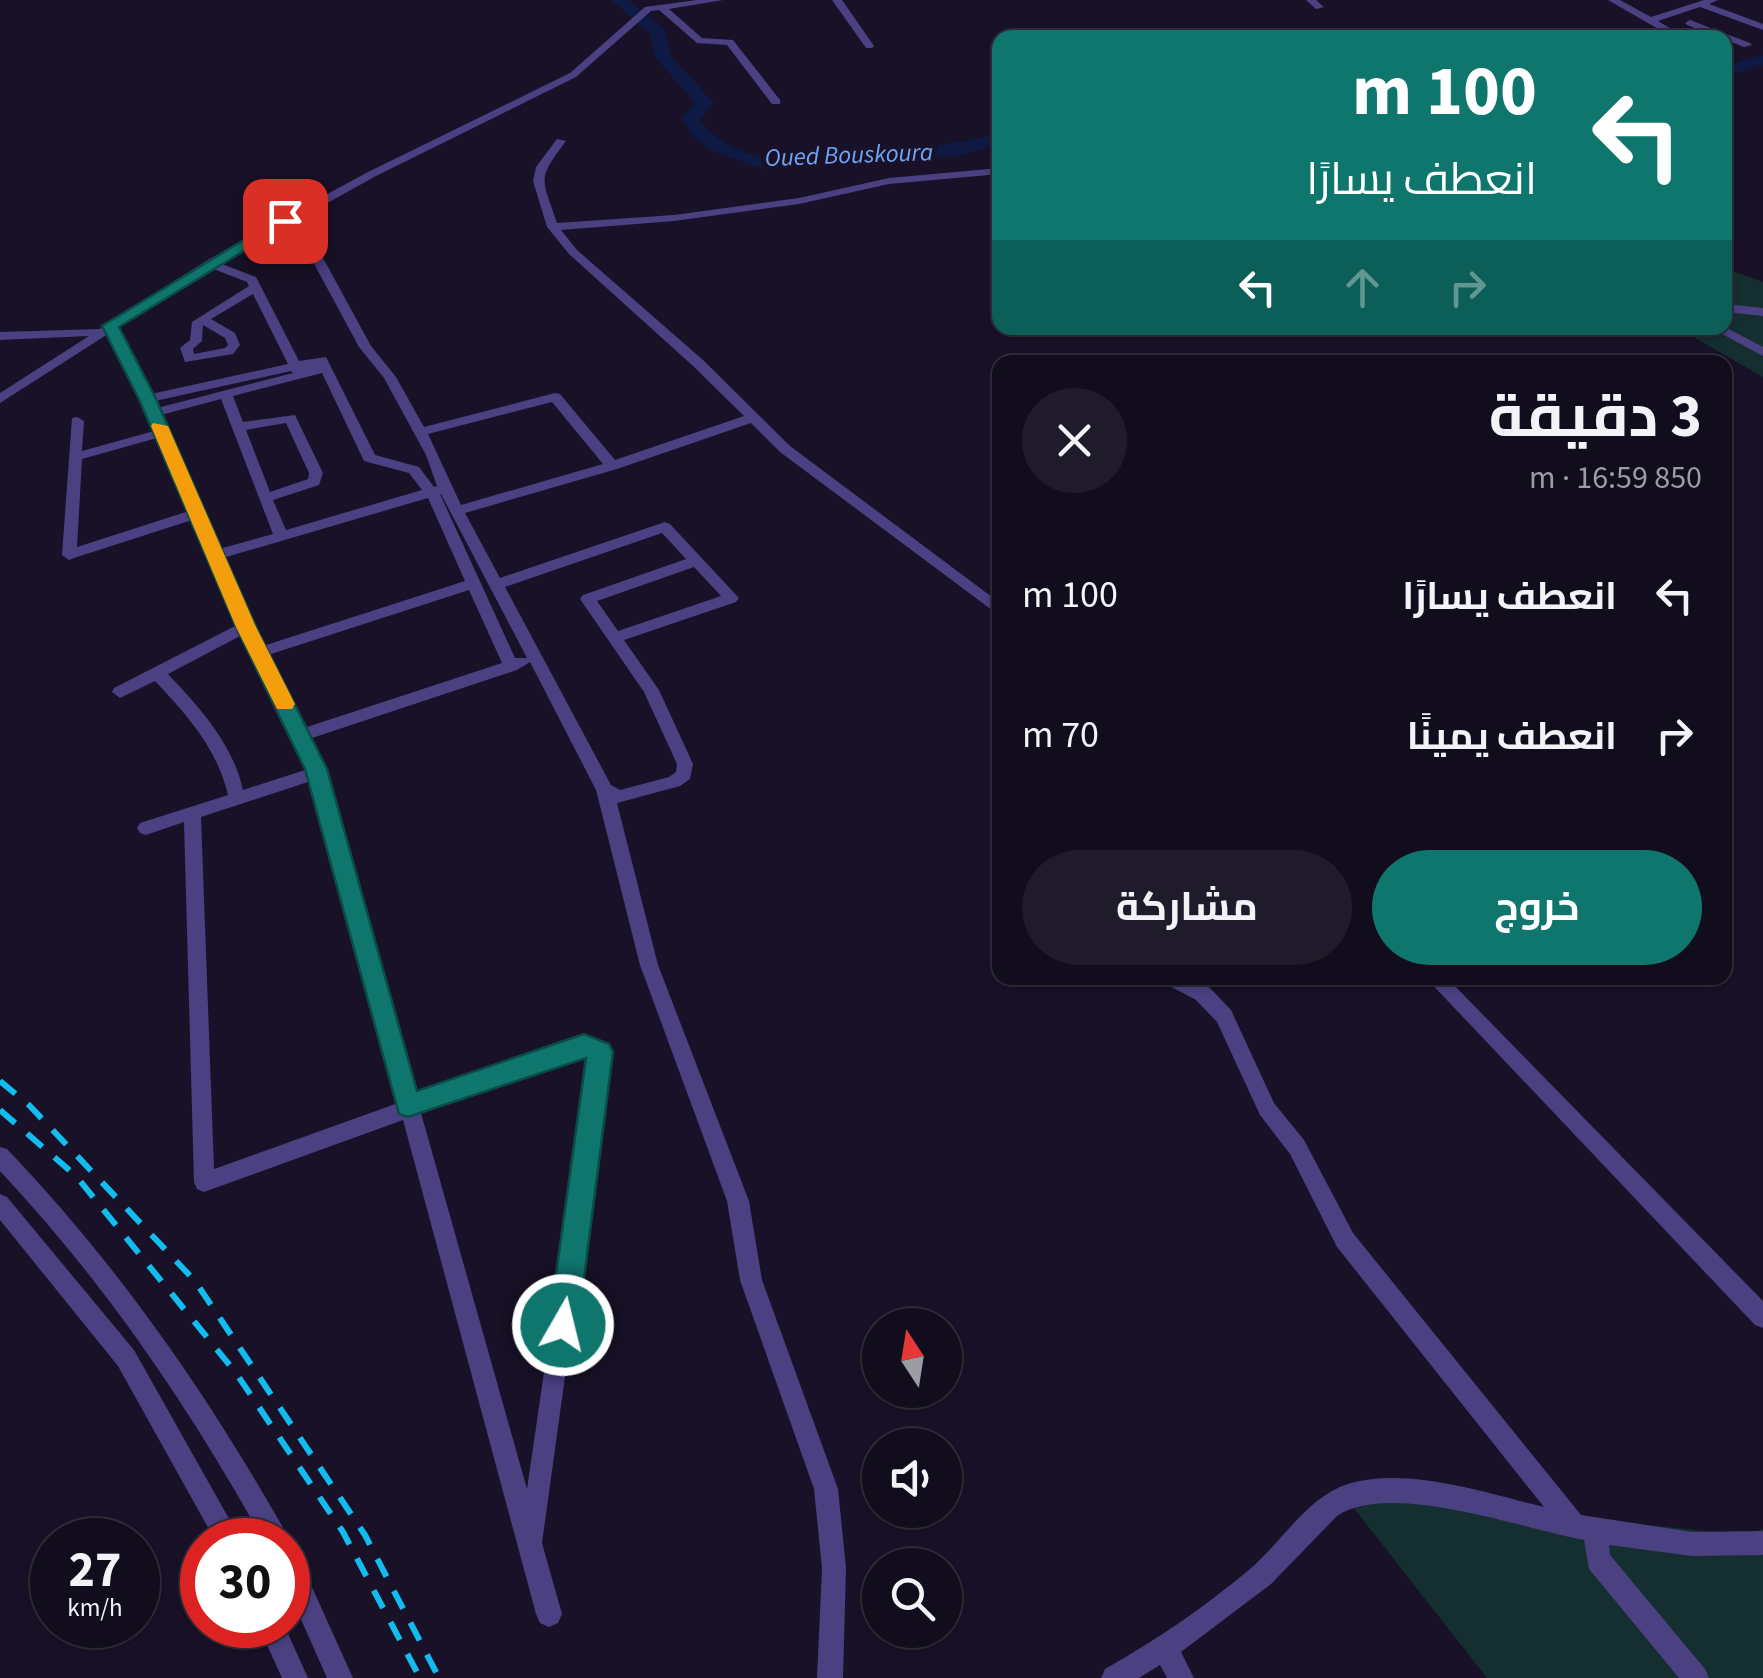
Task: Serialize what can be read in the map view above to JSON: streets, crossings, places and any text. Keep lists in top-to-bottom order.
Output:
{
  "water": ["Oued Bouskoura"],
  "north": "top",
  "page": {
    "turn": ["100 m", "انعطف يسارًا"],
    "heading": ["3 دقيقة", "850 m · 16:59"],
    "list": [
      {
        "name": "انعطف يسارًا",
        "value": "100 m"
      },
      {
        "name": "انعطف يمينًا",
        "value": "70 m"
      }
    ],
    "buttons": ["خروج", "مشاركة"],
    "speed": "27 km/h",
    "limit": "30"
  }
}
